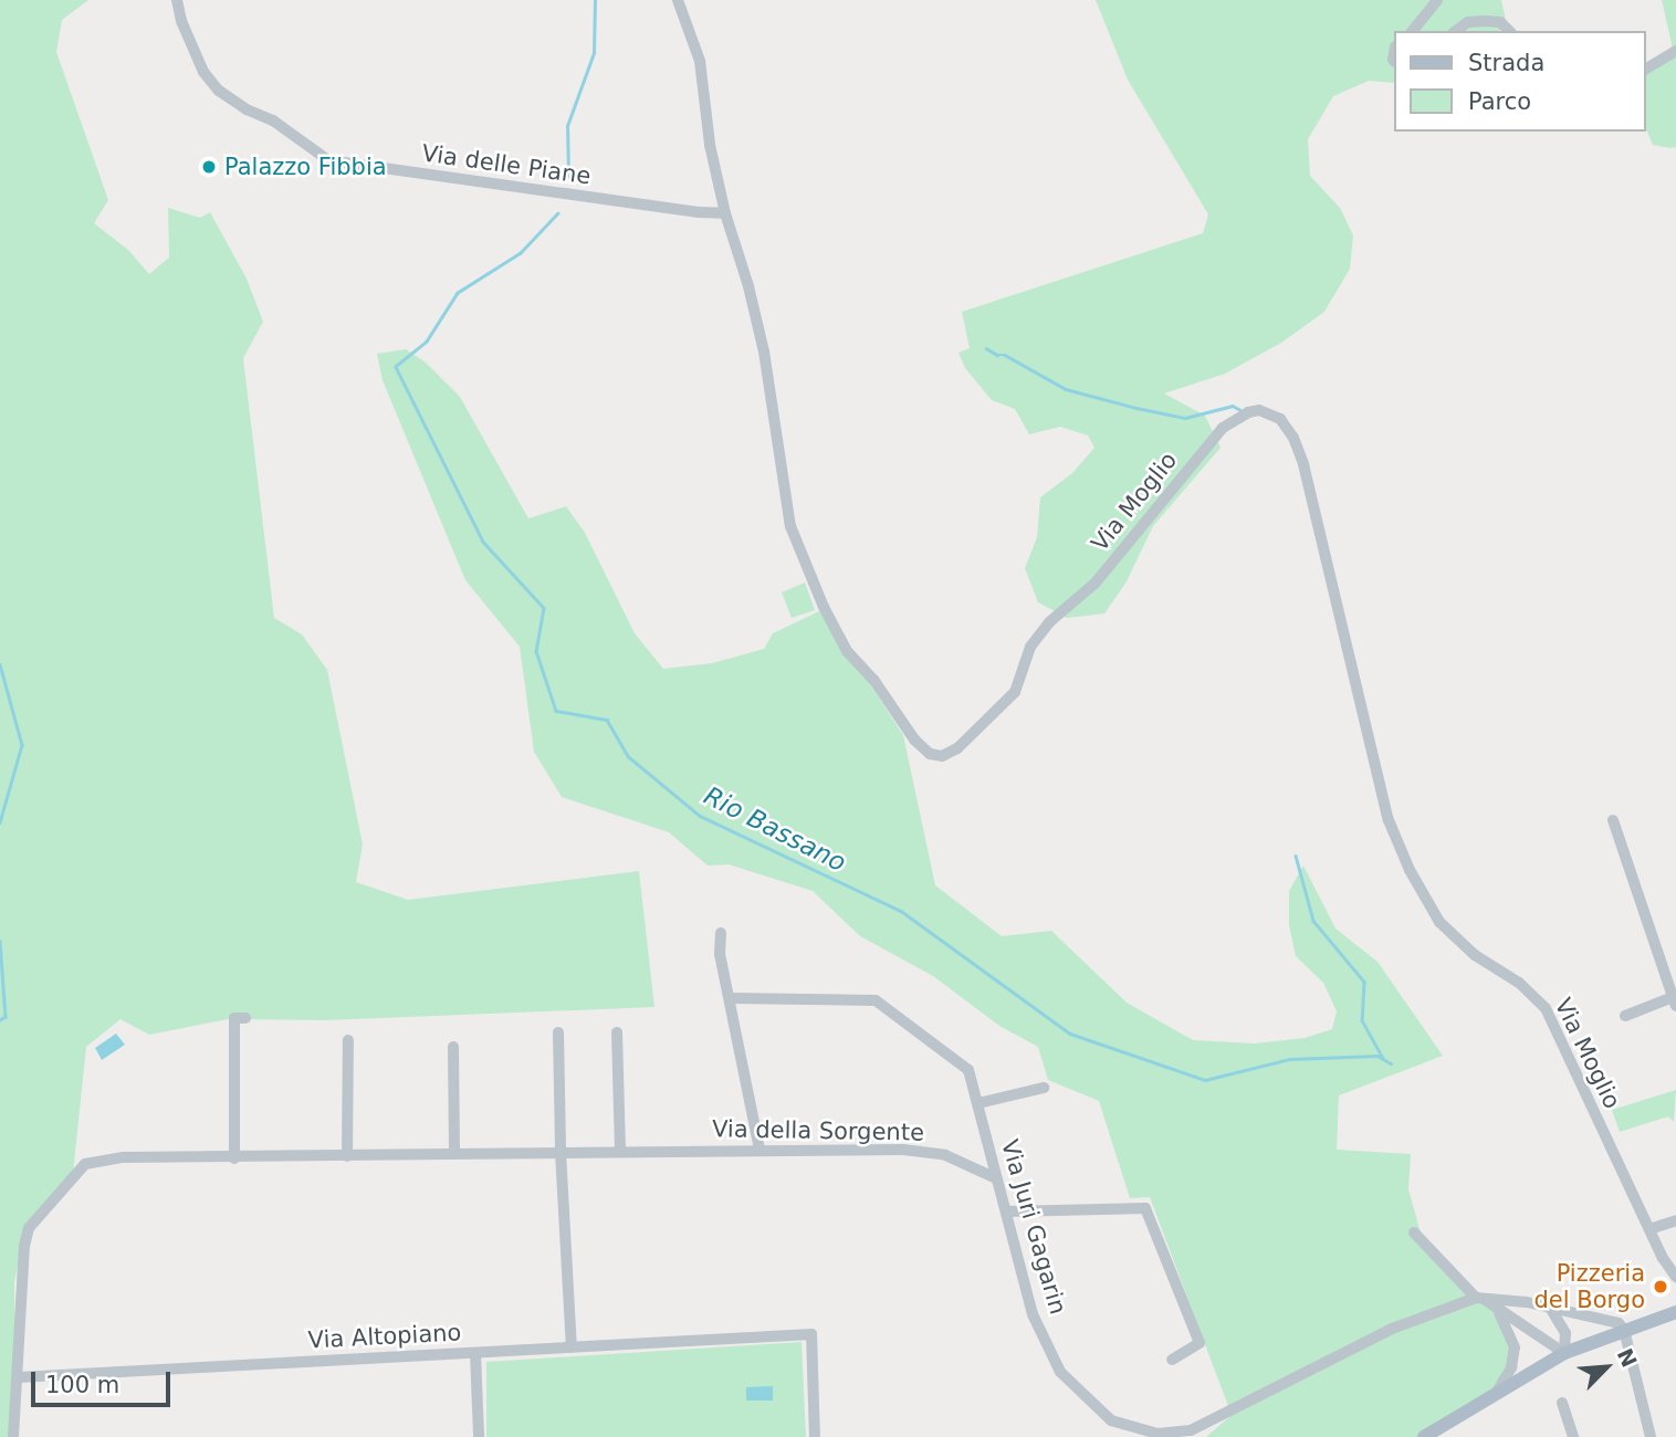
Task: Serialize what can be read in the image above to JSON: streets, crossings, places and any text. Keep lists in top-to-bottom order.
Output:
{
  "streets": {
    "street": [
      "Via delle Piane",
      "Via Moglio",
      "Via della Sorgente",
      "Via Juri Gagarin",
      "Via Altopiano"
    ]
  },
  "crossings": [
    ["Via delle Piane", "Via Moglio"],
    ["Via della Sorgente", "Via Juri Gagarin"]
  ],
  "water": ["Rio Bassano"],
  "places": ["Palazzo Fibbia", "Pizzeria del Borgo"],
  "legend": ["Strada", "Parco"],
  "scale_bar": "100 m",
  "north": "top right"
}
